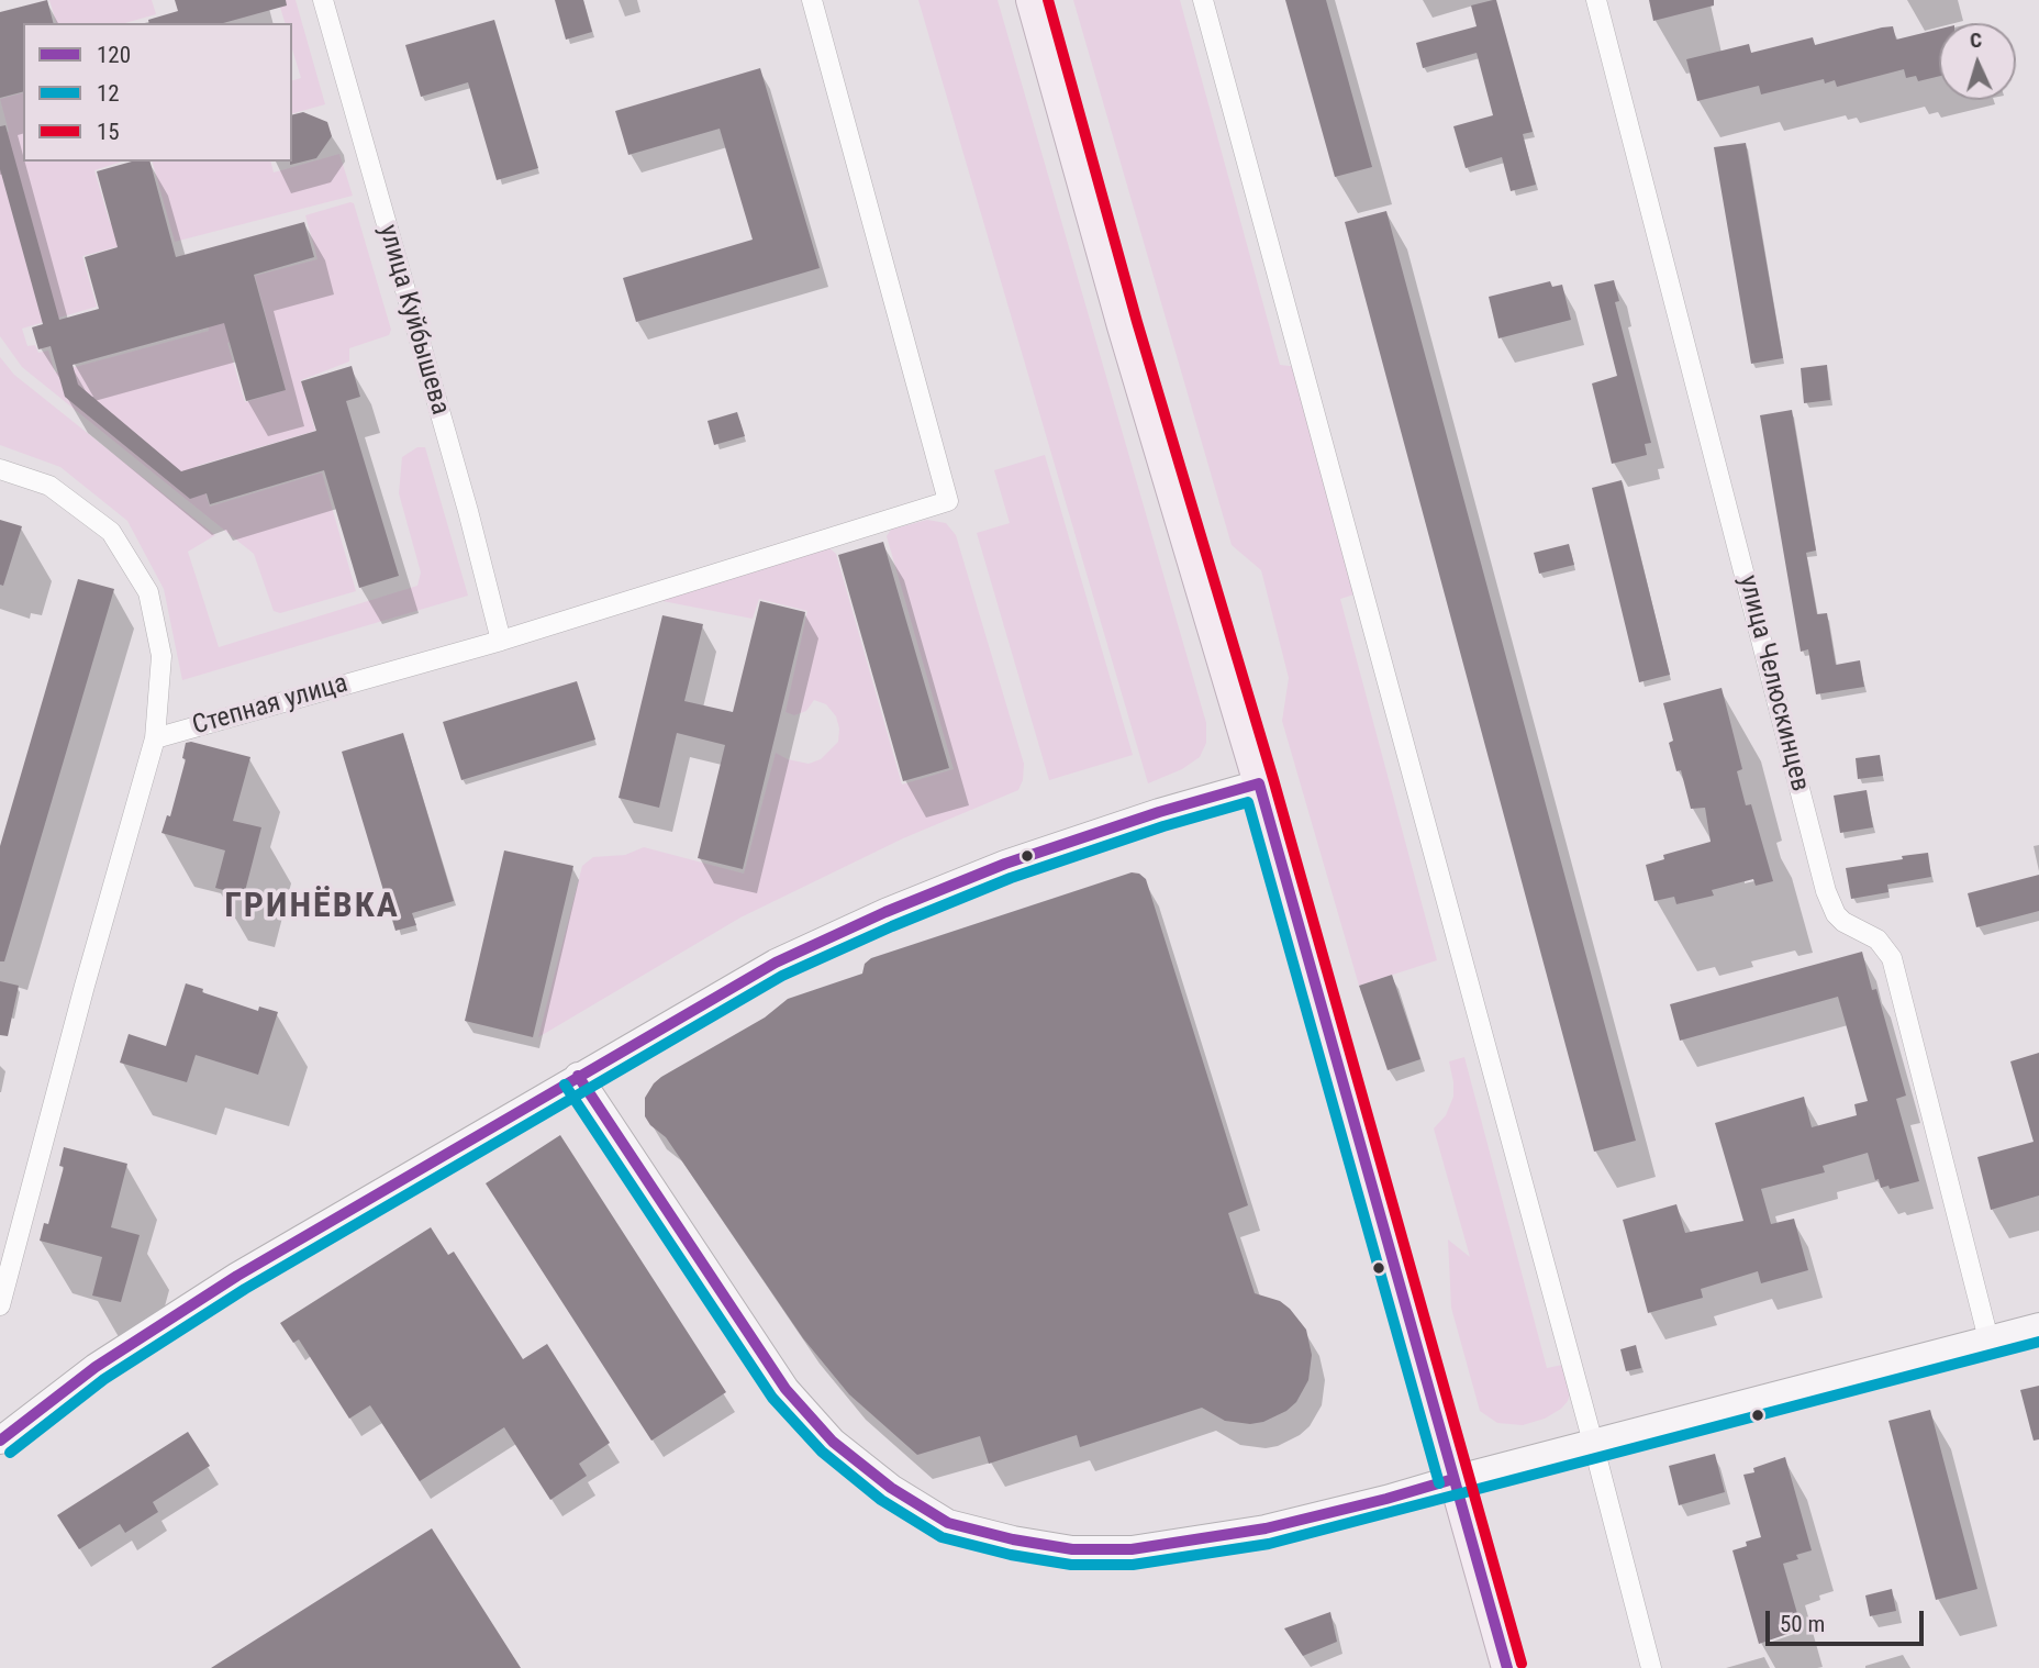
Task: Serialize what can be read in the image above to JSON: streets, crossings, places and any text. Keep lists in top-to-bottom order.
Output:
{
  "streets": {
    "street": ["улица Куйбышева", "улица Челюскинцев", "Степная улица"]
  },
  "crossings": [
    ["улица Куйбышева", "Степная улица"]
  ],
  "districts": ["ГРИНЁВКА"],
  "lines": ["transit line 15", "transit line 120", "transit line 12"],
  "legend": ["120", "12", "15"],
  "scale_bar": "50 m",
  "north": "top"
}
